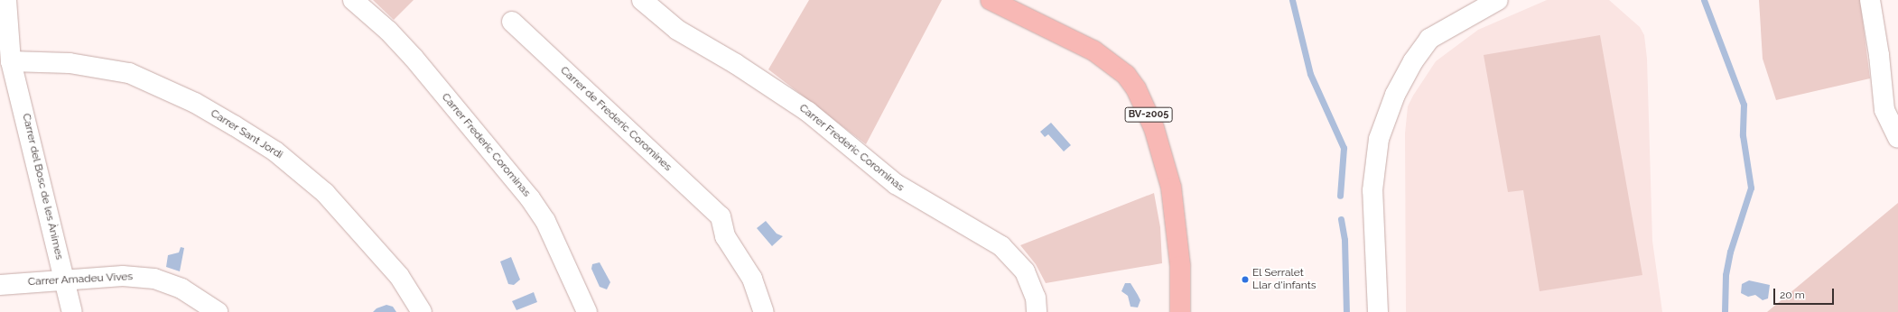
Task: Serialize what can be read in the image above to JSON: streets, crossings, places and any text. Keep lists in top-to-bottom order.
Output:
{
  "streets": {
    "main road": ["BV-2005"],
    "street": [
      "Carrer de Frederic Coromines",
      "Carrer Sant Jordi",
      "Carrer Frederic Corominas",
      "Carrer del Bosc de les Ànimes",
      "Carrer Amadeu Vives"
    ]
  },
  "crossings": [
    ["Carrer Sant Jordi", "Carrer del Bosc de les Ànimes"],
    ["Carrer del Bosc de les Ànimes", "Carrer Amadeu Vives"]
  ],
  "places": ["El Serralet Llar d'infants"],
  "scale_bar": "20 m"
}
